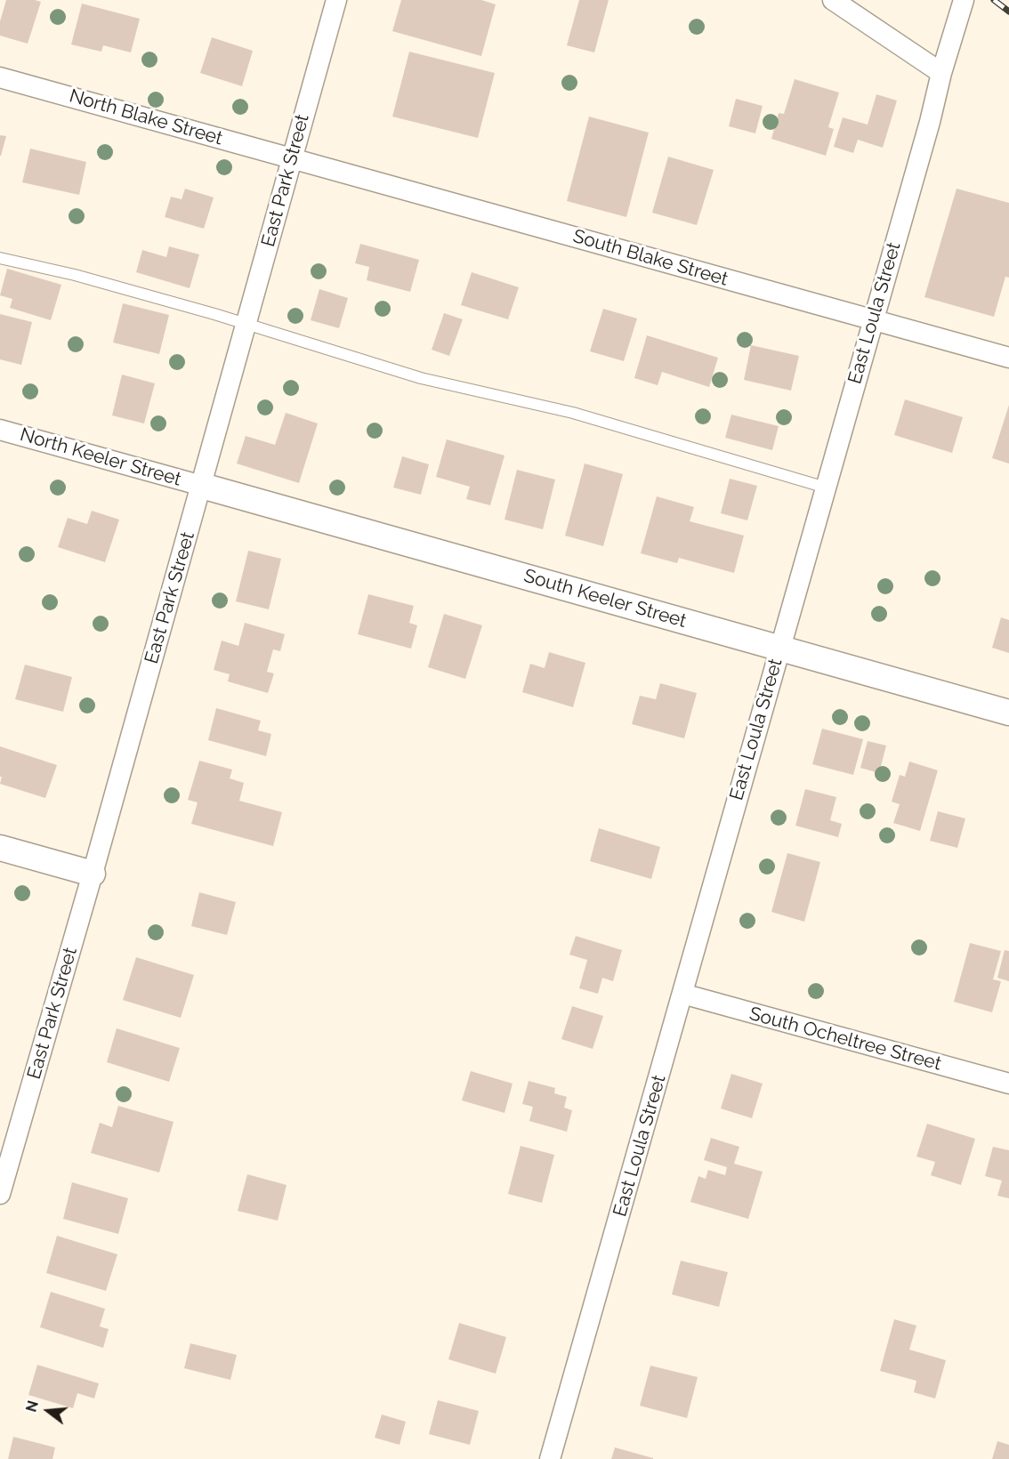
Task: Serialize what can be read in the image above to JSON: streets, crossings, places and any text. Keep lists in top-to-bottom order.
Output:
{
  "streets": {
    "street": [
      "North Blake Street",
      "East Park Street",
      "South Blake Street",
      "East Loula Street",
      "North Keeler Street",
      "South Keeler Street",
      "South Ocheltree Street"
    ]
  },
  "crossings": [
    ["North Blake Street", "East Park Street"],
    ["North Blake Street", "South Blake Street"],
    ["East Park Street", "South Blake Street"],
    ["East Park Street", "North Keeler Street"],
    ["East Park Street", "South Keeler Street"],
    ["South Blake Street", "East Loula Street"],
    ["East Loula Street", "South Keeler Street"],
    ["East Loula Street", "South Ocheltree Street"],
    ["North Keeler Street", "South Keeler Street"]
  ],
  "north": "left"
}
